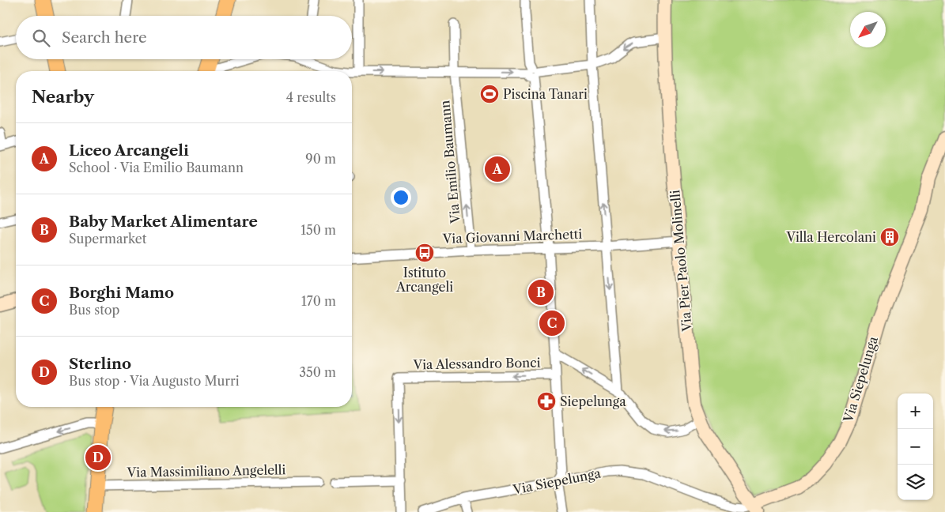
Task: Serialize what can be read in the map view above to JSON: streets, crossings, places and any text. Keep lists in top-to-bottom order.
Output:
{
  "streets": {
    "street": [
      "Via Emilio Baumann",
      "Via Giovanni Marchetti",
      "Via Pier Paolo Molinelli",
      "Via Alessandro Bonci",
      "Via Siepelunga",
      "Via Massimiliano Angelelli"
    ]
  },
  "crossings": [
    ["Via Emilio Baumann", "Via Giovanni Marchetti"],
    ["Via Giovanni Marchetti", "Via Pier Paolo Molinelli"],
    ["Via Pier Paolo Molinelli", "Via Siepelunga"]
  ],
  "places": {
    "sports": ["Piscina Tanari"],
    "building": ["Villa Hercolani"],
    "bus stop": ["Istituto Arcangeli"],
    "pharmacy": ["Siepelunga"]
  },
  "north": "bottom left",
  "page": {
    "search": "Search here",
    "heading": ["Nearby", "4 results"],
    "list": [
      {
        "mark": "A",
        "name": "Liceo Arcangeli",
        "note": "School · Via Emilio Baumann",
        "value": "90 m"
      },
      {
        "mark": "B",
        "name": "Baby Market Alimentare",
        "note": "Supermarket",
        "value": "150 m"
      },
      {
        "mark": "C",
        "name": "Borghi Mamo",
        "note": "Bus stop",
        "value": "170 m"
      },
      {
        "mark": "D",
        "name": "Sterlino",
        "note": "Bus stop · Via Augusto Murri",
        "value": "350 m"
      }
    ],
    "pins": [
      "A",
      "B",
      "C",
      "D"
    ],
    "map_buttons": ["+", "−"]
  }
}
